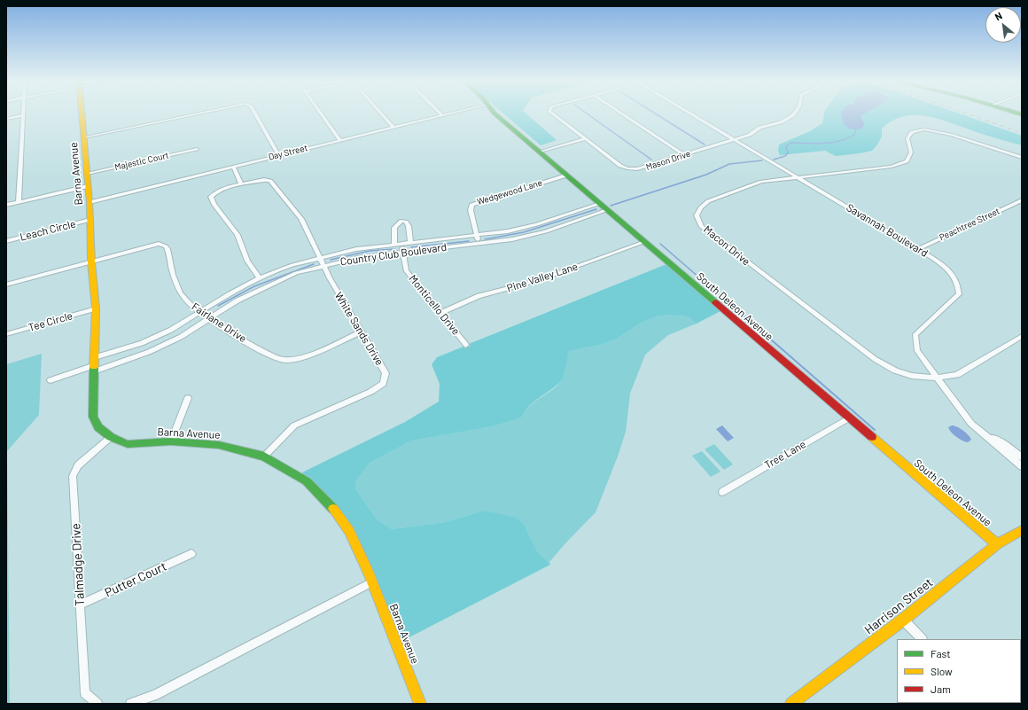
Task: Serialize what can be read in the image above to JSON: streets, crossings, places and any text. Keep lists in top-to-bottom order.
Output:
{
  "streets": {
    "street": [
      "Day Street",
      "Mason Drive",
      "Majestic Court",
      "Barna Avenue",
      "Wedgewood Lane",
      "Peachtree Street",
      "Leach Circle",
      "Savannah Boulevard",
      "Macon Drive",
      "Country Club Boulevard",
      "Pine Valley Lane",
      "Monticello Drive",
      "South Deleon Avenue",
      "Tee Circle",
      "Fairlane Drive",
      "White Sands Drive",
      "Tree Lane",
      "Talmadge Drive",
      "Putter Court",
      "Harrison Street"
    ]
  },
  "crossings": [
    ["Day Street", "Barna Avenue"],
    ["Mason Drive", "Savannah Boulevard"],
    ["Majestic Court", "Barna Avenue"],
    ["Barna Avenue", "Leach Circle"],
    ["Barna Avenue", "Country Club Boulevard"],
    ["Barna Avenue", "Tee Circle"],
    ["Barna Avenue", "Fairlane Drive"],
    ["Barna Avenue", "White Sands Drive"],
    ["Barna Avenue", "Talmadge Drive"],
    ["Wedgewood Lane", "Country Club Boulevard"],
    ["Wedgewood Lane", "South Deleon Avenue"],
    ["Peachtree Street", "Savannah Boulevard"],
    ["Savannah Boulevard", "Macon Drive"],
    ["Country Club Boulevard", "Monticello Drive"],
    ["Country Club Boulevard", "South Deleon Avenue"],
    ["Country Club Boulevard", "Fairlane Drive"],
    ["Country Club Boulevard", "White Sands Drive"],
    ["Pine Valley Lane", "Monticello Drive"],
    ["Pine Valley Lane", "South Deleon Avenue"],
    ["South Deleon Avenue", "Tree Lane"],
    ["South Deleon Avenue", "Harrison Street"],
    ["Fairlane Drive", "White Sands Drive"],
    ["Talmadge Drive", "Putter Court"]
  ],
  "legend": ["Fast", "Slow", "Jam"],
  "north": "top left"
}
